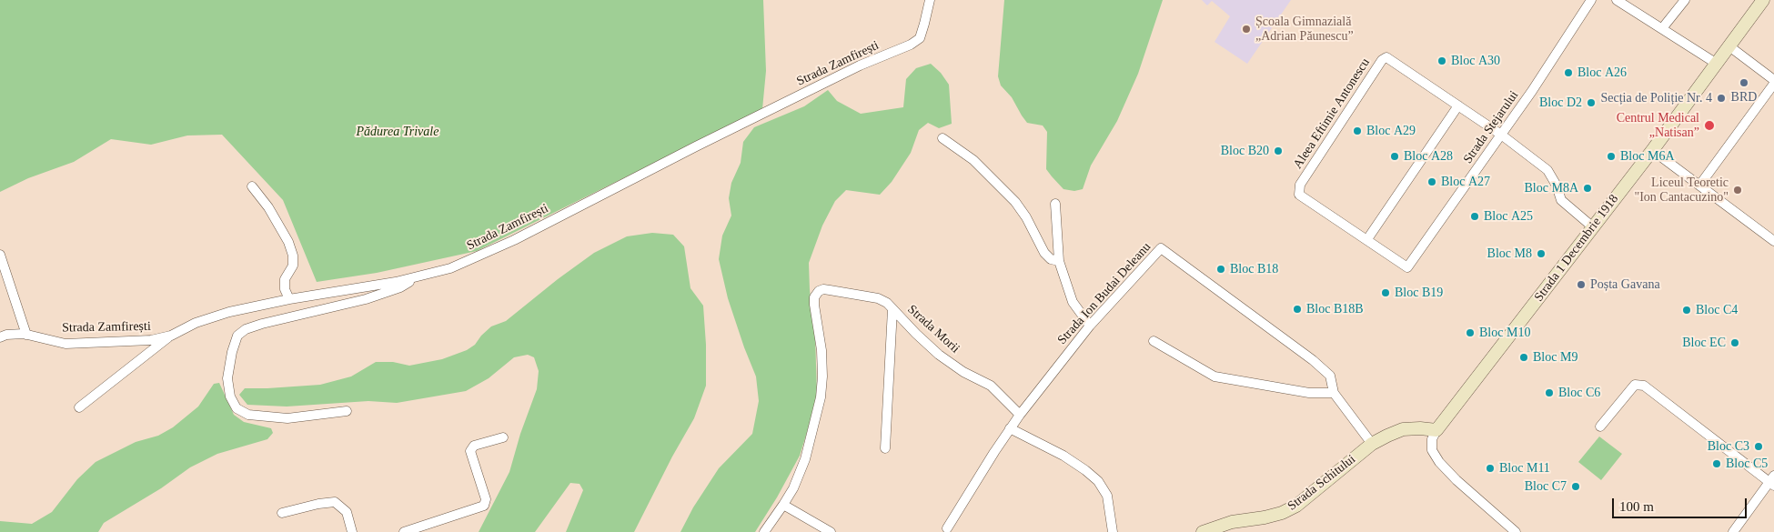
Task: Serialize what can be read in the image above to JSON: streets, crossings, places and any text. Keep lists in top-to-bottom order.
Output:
{
  "streets": {
    "main road": ["Strada 1 Decembrie 1918", "Strada Schitului"],
    "street": [
      "Strada Zamfirești",
      "Aleea Eftimie Antonescu",
      "Strada Stejarului",
      "Strada Ion Budai Deleanu",
      "Strada Morii"
    ]
  },
  "crossings": [
    ["Aleea Eftimie Antonescu", "Strada Stejarului"],
    ["Aleea Eftimie Antonescu", "Strada 1 Decembrie 1918"],
    ["Strada 1 Decembrie 1918", "Strada Schitului"],
    ["Strada Ion Budai Deleanu", "Strada Morii"],
    ["Strada Ion Budai Deleanu", "Strada Schitului"]
  ],
  "parks": ["Pădurea Trivale"],
  "places": [
    "Școala Gimnazială „Adrian Păunescu”",
    "Bloc A30",
    "Bloc A26",
    "BRD",
    "Secția de Poliție Nr. 4",
    "Bloc D2",
    "Centrul Medical „Natisan”",
    "Bloc A29",
    "Bloc B20",
    "Bloc A28",
    "Bloc M6A",
    "Bloc A27",
    "Bloc M8A",
    "Liceul Teoretic \"Ion Cantacuzino\"",
    "Bloc A25",
    "Bloc M8",
    "Bloc B18",
    "Poșta Gavana",
    "Bloc B19",
    "Bloc B18B",
    "Bloc C4",
    "Bloc M10",
    "Bloc EC",
    "Bloc M9",
    "Bloc C6",
    "Bloc C3",
    "Bloc C5",
    "Bloc M11",
    "Bloc C7"
  ],
  "scale_bar": "100 m"
}
